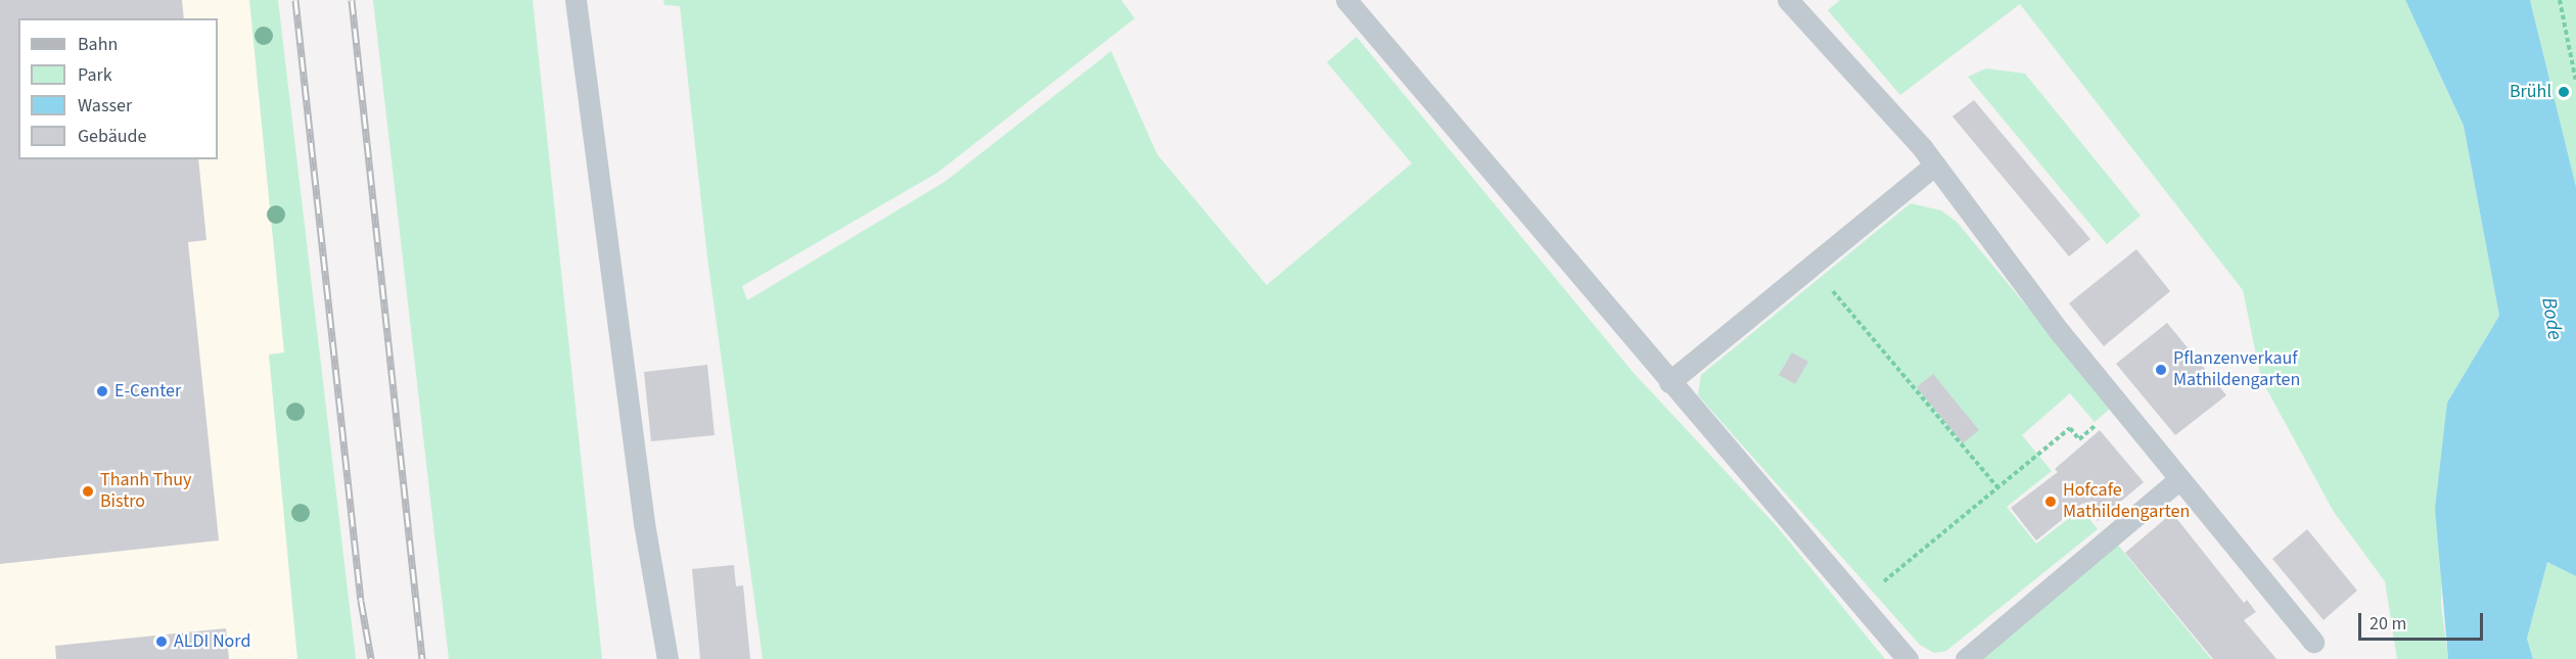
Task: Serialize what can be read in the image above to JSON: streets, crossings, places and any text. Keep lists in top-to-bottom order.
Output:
{
  "water": ["Bode"],
  "places": [
    "Brühl",
    "Pflanzenverkauf Mathildengarten",
    "E-Center",
    "Thanh Thuy Bistro",
    "Hofcafe Mathildengarten",
    "ALDI Nord"
  ],
  "legend": [
    "Bahn",
    "Park",
    "Wasser",
    "Gebäude"
  ],
  "scale_bar": "20 m"
}
